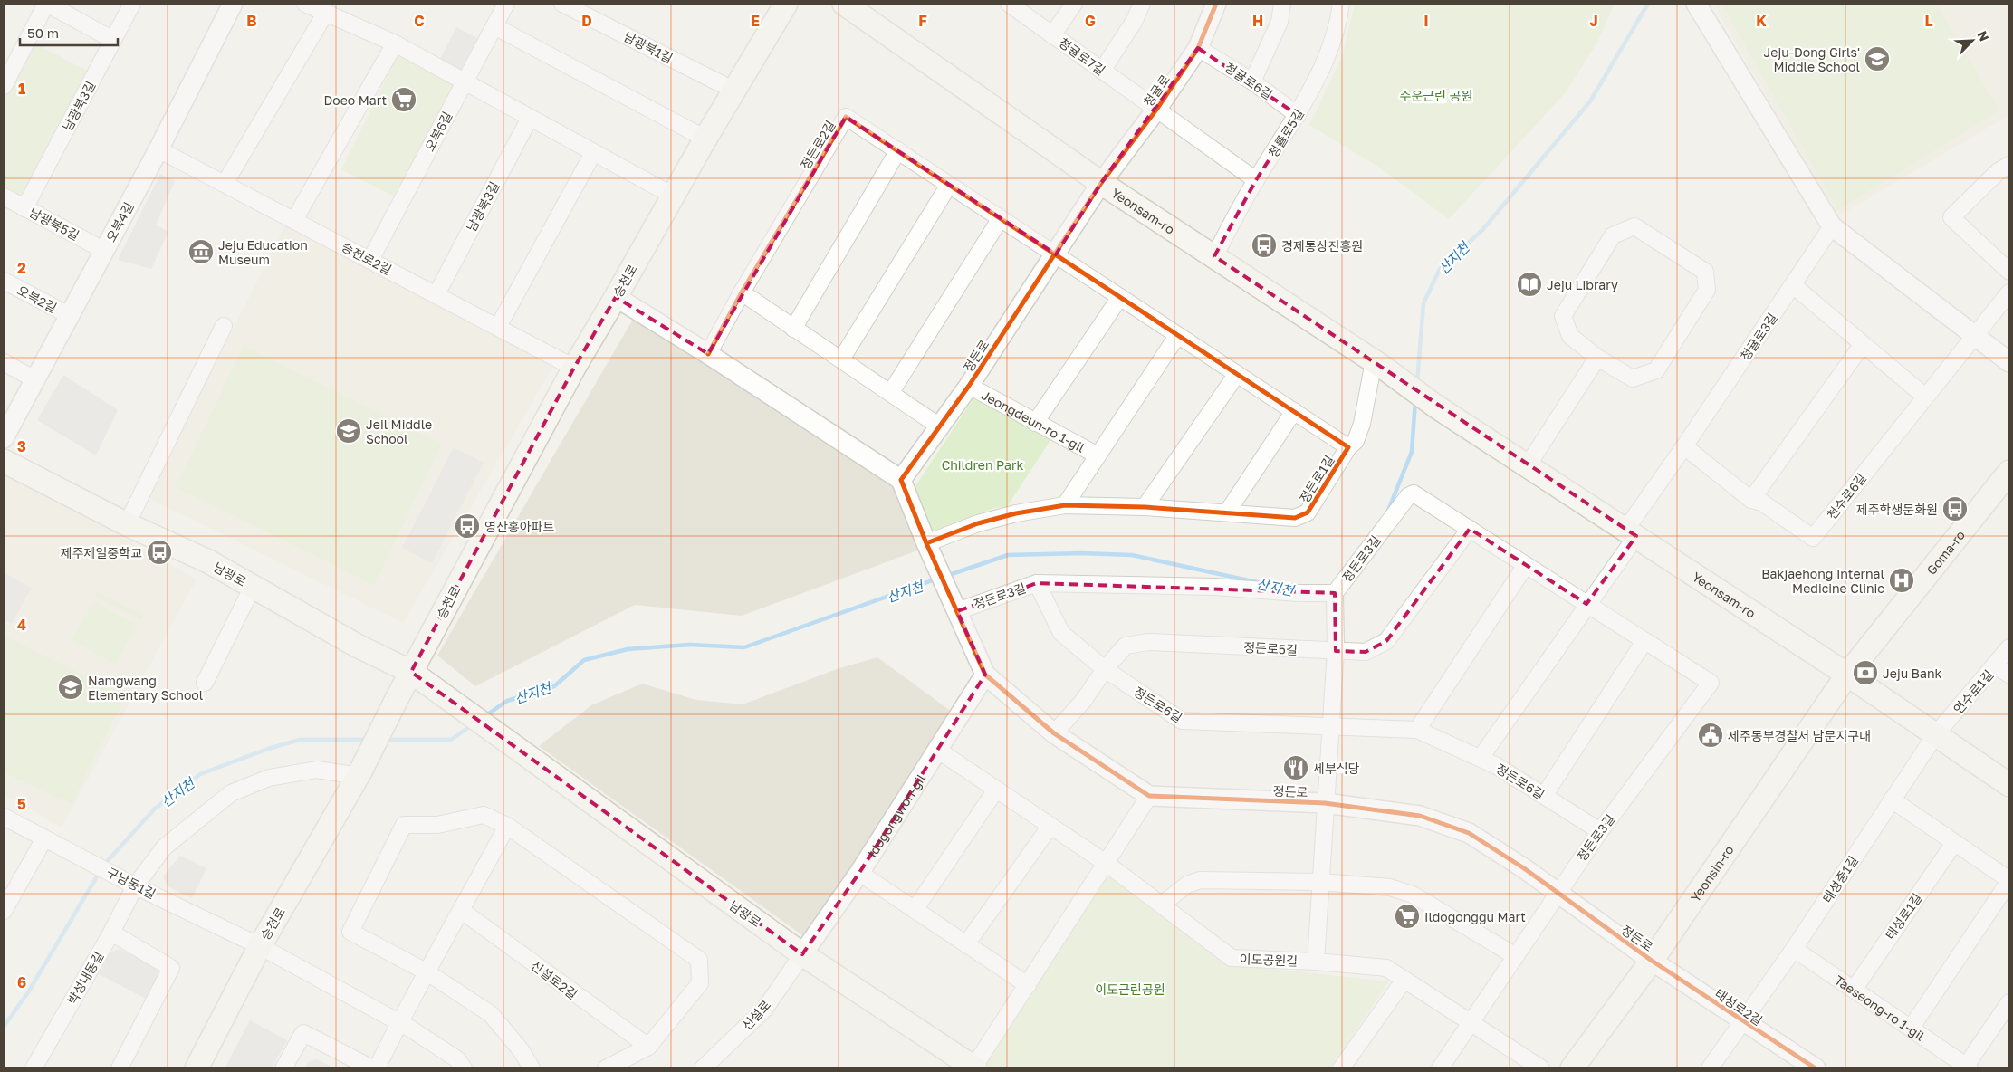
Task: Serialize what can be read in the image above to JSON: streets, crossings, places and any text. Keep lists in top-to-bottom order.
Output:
{
  "streets": {
    "main road": [
      "Yeonsam-ro",
      "승천로",
      "Goma-ro",
      "남광로",
      "Yeonsin-ro"
    ],
    "street": [
      "남광북1길",
      "청귤로7길",
      "청귤로6길",
      "청귤로",
      "남광북3길",
      "오복6길",
      "청률로5길",
      "정든로2길",
      "오복4길",
      "남광북5길",
      "승천로2길",
      "오복2길",
      "청귤로3길",
      "정든로",
      "Jeongdeun-ro 1-gil",
      "정든로1길",
      "천수로6길",
      "정든로3길",
      "정든로5길",
      "연수로1길",
      "정든로6길",
      "Idogongwon-gil",
      "태성중1길",
      "구남동1길",
      "태성로1길",
      "이도공원길",
      "박성내동길",
      "신설로2길",
      "태성로2길",
      "Taeseong-ro 1-gil",
      "신설로"
    ]
  },
  "crossings": [
    ["남광북1길", "승천로"],
    ["청귤로7길", "청귤로"],
    ["청귤로6길", "청귤로"],
    ["청귤로6길", "청률로5길"],
    ["청귤로", "청률로5길"],
    ["청귤로", "Yeonsam-ro"],
    ["청귤로", "정든로"],
    ["남광북3길", "남광북5길"],
    ["남광북3길", "승천로2길"],
    ["오복6길", "승천로2길"],
    ["청률로5길", "Yeonsam-ro"],
    ["정든로2길", "정든로"],
    ["정든로2길", "정든로1길"],
    ["Yeonsam-ro", "정든로"],
    ["Yeonsam-ro", "Goma-ro"],
    ["Yeonsam-ro", "연수로1길"],
    ["Yeonsam-ro", "Yeonsin-ro"],
    ["Yeonsam-ro", "태성중1길"],
    ["오복4길", "남광북5길"],
    ["오복4길", "승천로2길"],
    ["오복4길", "오복2길"],
    ["승천로2길", "승천로"],
    ["승천로", "남광로"],
    ["승천로", "구남동1길"],
    ["승천로", "박성내동길"],
    ["청귤로3길", "천수로6길"],
    ["정든로", "Jeongdeun-ro 1-gil"],
    ["정든로", "정든로1길"],
    ["정든로", "정든로3길"],
    ["정든로", "Yeonsin-ro"],
    ["정든로", "태성로2길"],
    ["Goma-ro", "Yeonsin-ro"],
    ["정든로3길", "정든로5길"],
    ["정든로3길", "정든로6길"],
    ["남광로", "Idogongwon-gil"],
    ["남광로", "신설로"],
    ["정든로5길", "정든로6길"],
    ["연수로1길", "태성중1길"],
    ["Idogongwon-gil", "이도공원길"],
    ["Idogongwon-gil", "신설로"],
    ["Yeonsin-ro", "태성로2길"],
    ["태성중1길", "태성로2길"],
    ["태성중1길", "Taeseong-ro 1-gil"],
    ["구남동1길", "박성내동길"],
    ["태성로1길", "Taeseong-ro 1-gil"]
  ],
  "water": ["산지천"],
  "parks": ["수운근린 공원", "Children Park", "이도근린공원"],
  "places": {
    "school or university": ["Jeju-Dong Girls' Middle School", "Jeil Middle School", "Namgwang Elementary School"],
    "supermarket": ["Doeo Mart", "Ildogonggu Mart"],
    "bus stop": [
      "경제통상진흥원",
      "제주학생문화원",
      "영산홍아파트",
      "제주제일중학교"
    ],
    "museum": ["Jeju Education Museum"],
    "library": ["Jeju Library"],
    "hospital": ["Bakjaehong Internal Medicine Clinic"],
    "bank": ["Jeju Bank"],
    "public building": ["제주동부경찰서 남문지구대"],
    "restaurant": ["세부식당"]
  },
  "scale_bar": "50 m",
  "north": "top right",
  "grid": {
    "columns": [
      "B",
      "C",
      "D",
      "E",
      "F",
      "G",
      "H",
      "I",
      "J",
      "K",
      "L"
    ],
    "rows": [
      "1",
      "2",
      "3",
      "4",
      "5",
      "6"
    ]
  }
}
